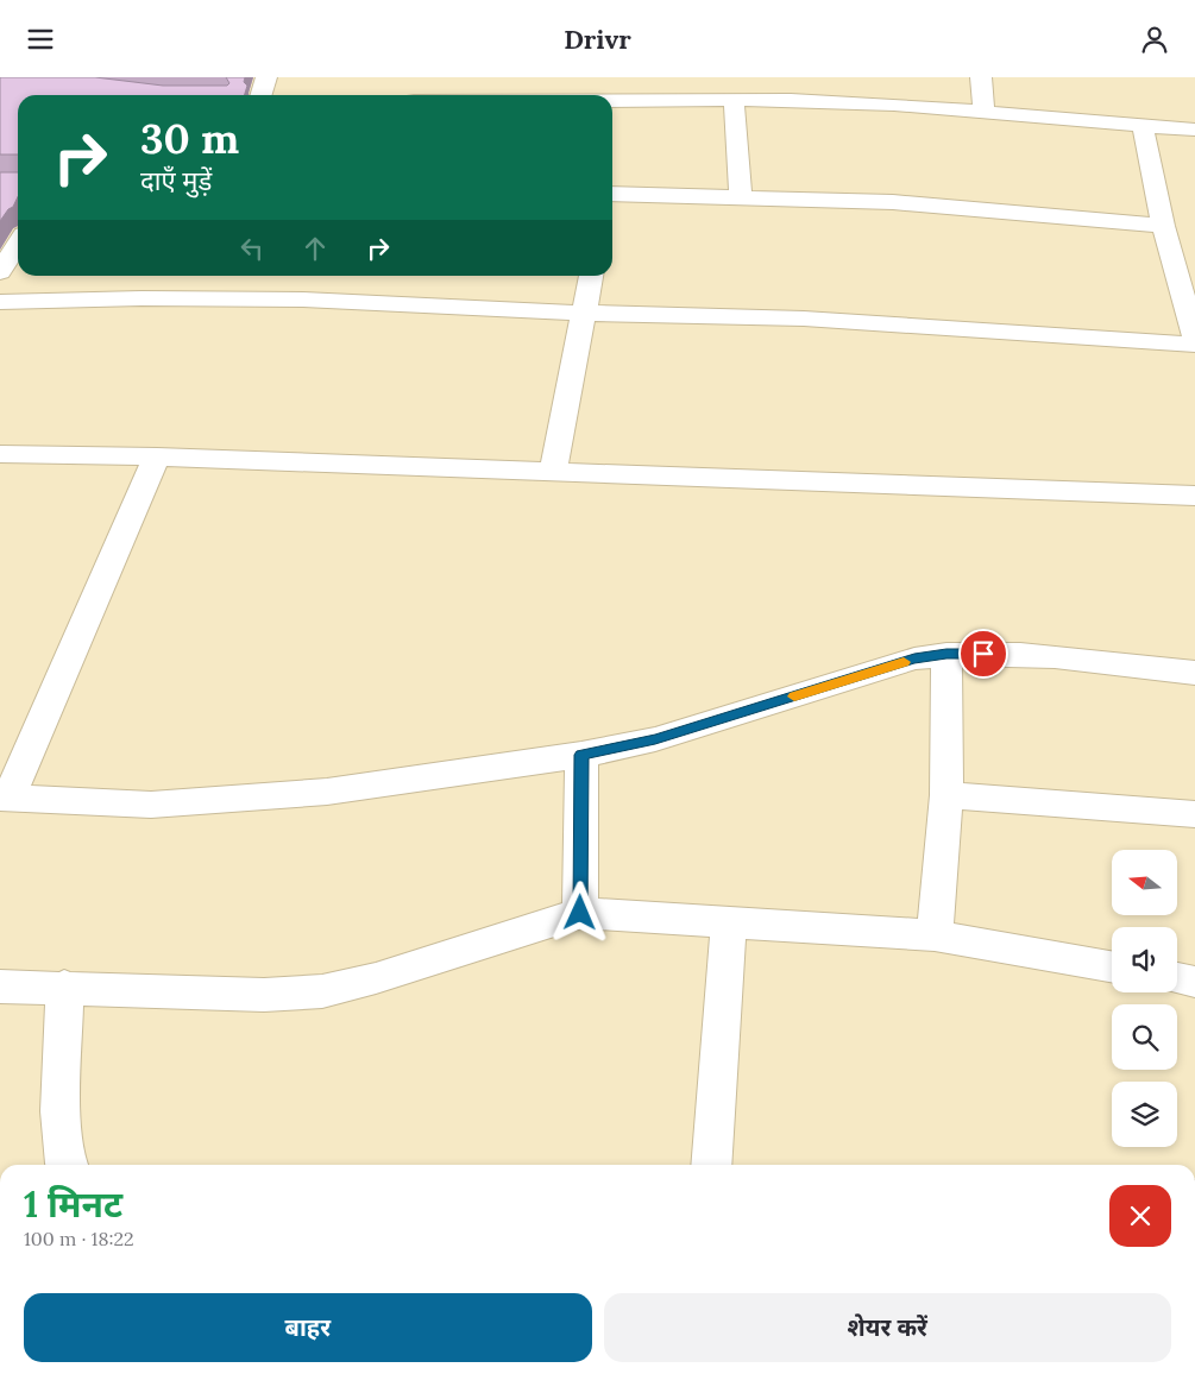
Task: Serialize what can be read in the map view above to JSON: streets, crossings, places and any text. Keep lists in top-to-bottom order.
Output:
{
  "north": "left",
  "page": {
    "header": "Drivr",
    "turn": ["30 m", "दाएँ मुड़ें"],
    "heading": ["1 मिनट", "100 m · 18:22"],
    "buttons": ["बाहर", "शेयर करें"]
  }
}
